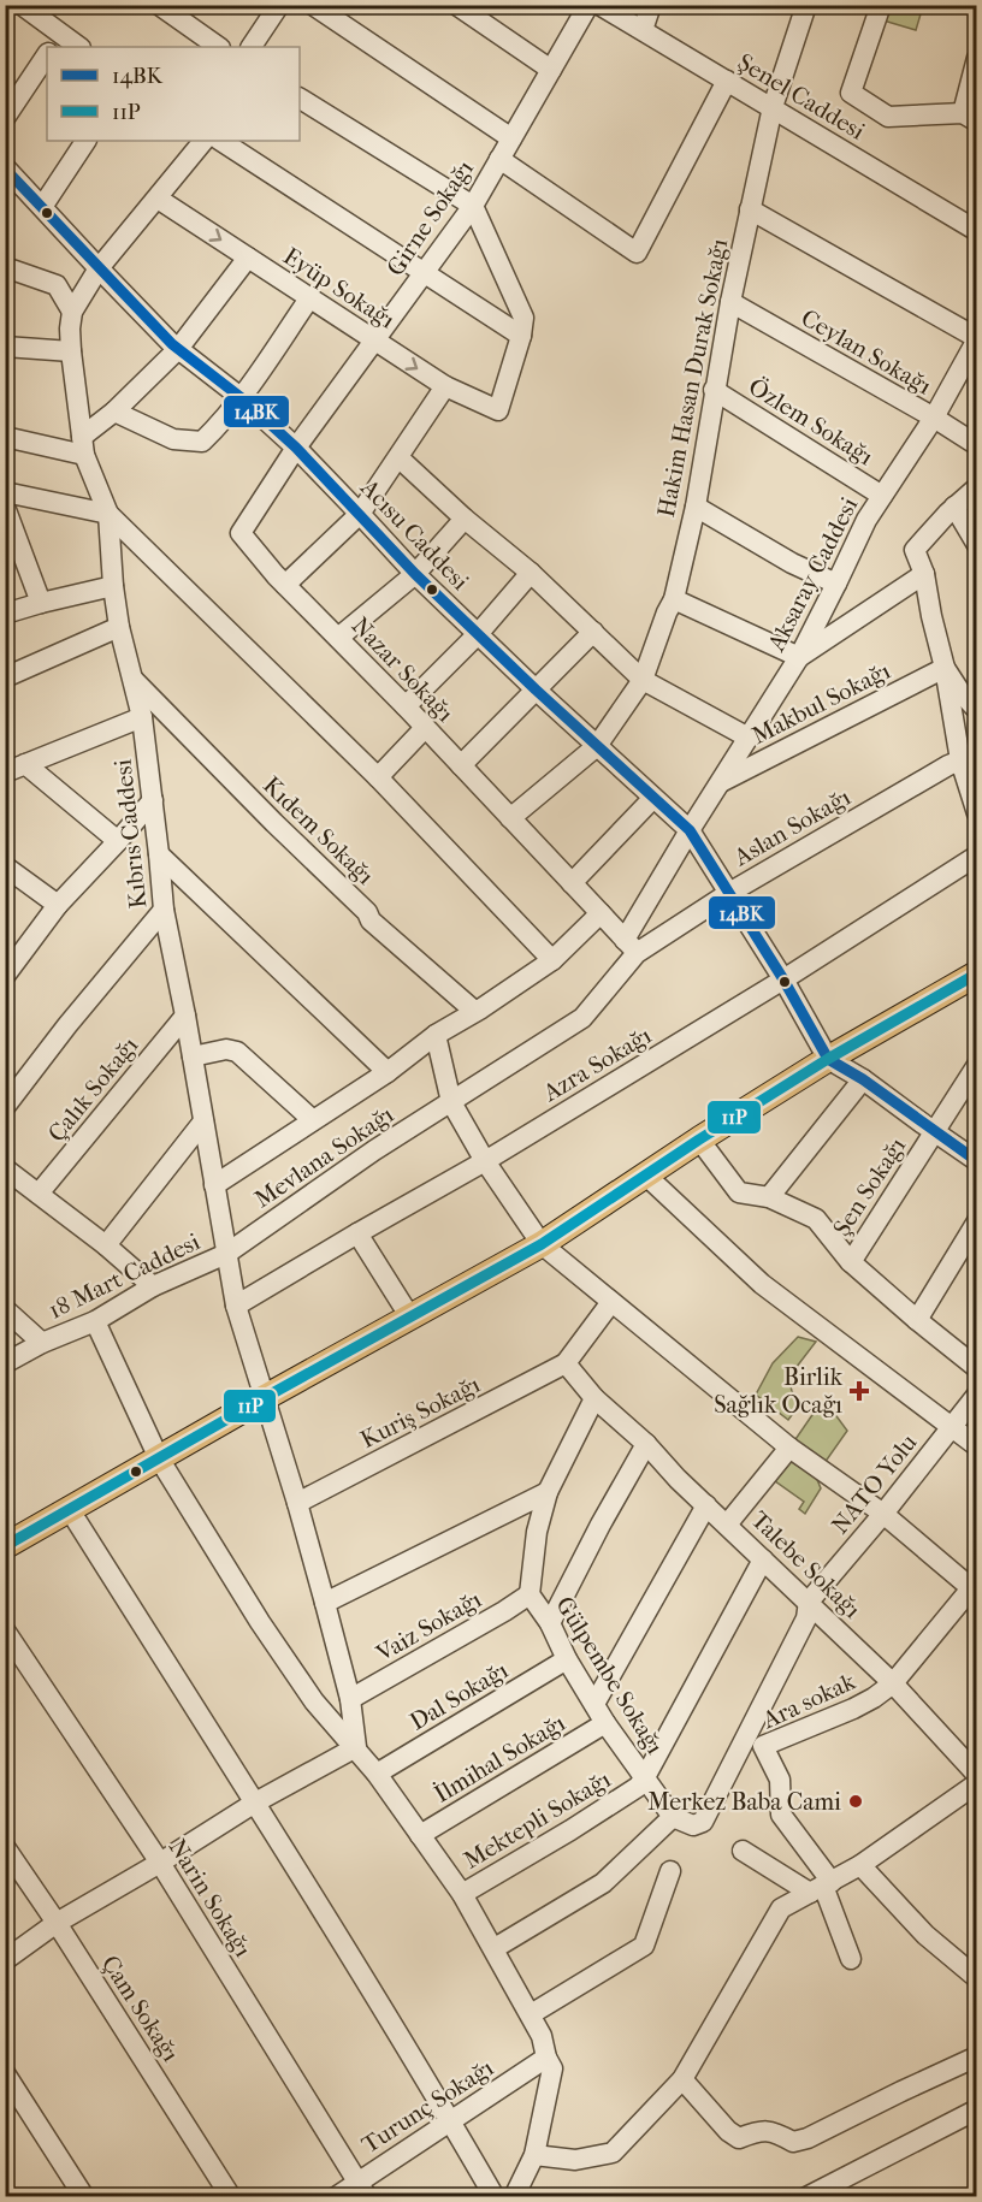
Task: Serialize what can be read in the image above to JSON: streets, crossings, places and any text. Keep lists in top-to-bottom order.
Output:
{
  "streets": {
    "street": [
      "Şenel Caddesi",
      "Girne Sokağı",
      "Eyüp Sokağı",
      "Ceylan Sokağı",
      "Hakim Hasan Durak Sokağı",
      "Özlem Sokağı",
      "Acısu Caddesi",
      "Aksaray Caddesi",
      "Nazar Sokağı",
      "Makbul Sokağı",
      "Aslan Sokağı",
      "Kıdem Sokağı",
      "Kıbrıs Caddesi",
      "Azra Sokağı",
      "Çalık Sokağı",
      "Mevlana Sokağı",
      "Şen Sokağı",
      "18 Mart Caddesi",
      "Kuriş Sokağı",
      "NATO Yolu",
      "Talebe Sokağı",
      "Vaiz Sokağı",
      "Gülpembe Sokağı",
      "Dal Sokağı",
      "Ara sokak",
      "İlmihal Sokağı",
      "Mektepli Sokağı",
      "Narin Sokağı",
      "Çam Sokağı",
      "Turunç Sokağı"
    ]
  },
  "crossings": [
    ["Şenel Caddesi", "Hakim Hasan Durak Sokağı"],
    ["Girne Sokağı", "Eyüp Sokağı"],
    ["Girne Sokağı", "Acısu Caddesi"],
    ["Girne Sokağı", "Nazar Sokağı"],
    ["Eyüp Sokağı", "Kıbrıs Caddesi"],
    ["Ceylan Sokağı", "Hakim Hasan Durak Sokağı"],
    ["Ceylan Sokağı", "Aksaray Caddesi"],
    ["Hakim Hasan Durak Sokağı", "Özlem Sokağı"],
    ["Hakim Hasan Durak Sokağı", "Acısu Caddesi"],
    ["Hakim Hasan Durak Sokağı", "Nazar Sokağı"],
    ["Özlem Sokağı", "Aksaray Caddesi"],
    ["Acısu Caddesi", "Aksaray Caddesi"],
    ["Acısu Caddesi", "Nazar Sokağı"],
    ["Acısu Caddesi", "Aslan Sokağı"],
    ["Acısu Caddesi", "Kıbrıs Caddesi"],
    ["Acısu Caddesi", "Azra Sokağı"],
    ["Aksaray Caddesi", "Nazar Sokağı"],
    ["Aksaray Caddesi", "Makbul Sokağı"],
    ["Aksaray Caddesi", "Aslan Sokağı"],
    ["Nazar Sokağı", "Aslan Sokağı"],
    ["Aslan Sokağı", "Mevlana Sokağı"],
    ["Kıdem Sokağı", "Kıbrıs Caddesi"],
    ["Kıbrıs Caddesi", "Azra Sokağı"],
    ["Kıbrıs Caddesi", "Çalık Sokağı"],
    ["Kıbrıs Caddesi", "Mevlana Sokağı"],
    ["Kıbrıs Caddesi", "18 Mart Caddesi"],
    ["Kıbrıs Caddesi", "Kuriş Sokağı"],
    ["Kıbrıs Caddesi", "Vaiz Sokağı"],
    ["Mevlana Sokağı", "18 Mart Caddesi"],
    ["Kuriş Sokağı", "Talebe Sokağı"],
    ["NATO Yolu", "Talebe Sokağı"],
    ["Talebe Sokağı", "Gülpembe Sokağı"],
    ["Talebe Sokağı", "Ara sokak"],
    ["Talebe Sokağı", "Mektepli Sokağı"],
    ["Vaiz Sokağı", "Gülpembe Sokağı"],
    ["Gülpembe Sokağı", "Dal Sokağı"],
    ["Gülpembe Sokağı", "İlmihal Sokağı"],
    ["Gülpembe Sokağı", "Mektepli Sokağı"],
    ["Narin Sokağı", "Turunç Sokağı"]
  ],
  "places": {
    "health": ["Birlik Sağlık Ocağı"],
    "other": ["Merkez Baba Cami"]
  },
  "lines": ["transit line 14BK", "transit line 11P"],
  "legend": ["14BK", "11P"]
}
